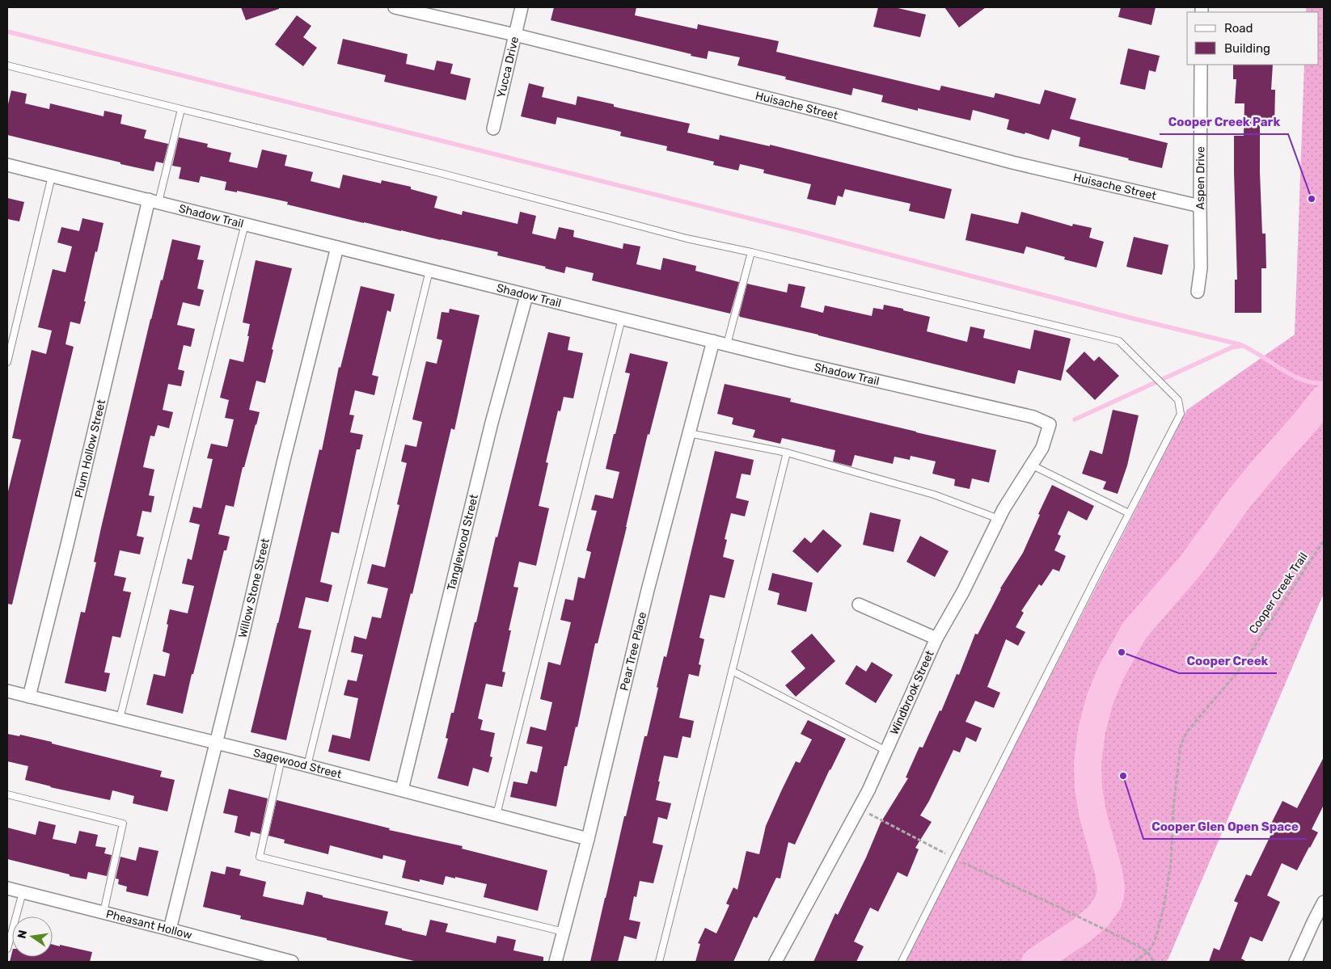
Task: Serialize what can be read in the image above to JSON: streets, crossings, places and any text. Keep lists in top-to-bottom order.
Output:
{
  "streets": {
    "street": [
      "Yucca Drive",
      "Huisache Street",
      "Aspen Drive",
      "Shadow Trail",
      "Plum Hollow Street",
      "Tanglewood Street",
      "Willow Stone Street",
      "Pear Tree Place",
      "Windbrook Street",
      "Sagewood Street",
      "Pheasant Hollow"
    ],
    "path": ["Cooper Creek Trail"]
  },
  "crossings": [
    ["Yucca Drive", "Huisache Street"],
    ["Huisache Street", "Aspen Drive"],
    ["Shadow Trail", "Plum Hollow Street"],
    ["Shadow Trail", "Tanglewood Street"],
    ["Shadow Trail", "Willow Stone Street"],
    ["Shadow Trail", "Pear Tree Place"],
    ["Shadow Trail", "Windbrook Street"],
    ["Plum Hollow Street", "Sagewood Street"],
    ["Tanglewood Street", "Sagewood Street"],
    ["Willow Stone Street", "Sagewood Street"],
    ["Willow Stone Street", "Pheasant Hollow"],
    ["Pear Tree Place", "Sagewood Street"]
  ],
  "places": ["Cooper Creek Park", "Cooper Creek", "Cooper Glen Open Space"],
  "legend": ["Road", "Building"],
  "north": "left"
}
